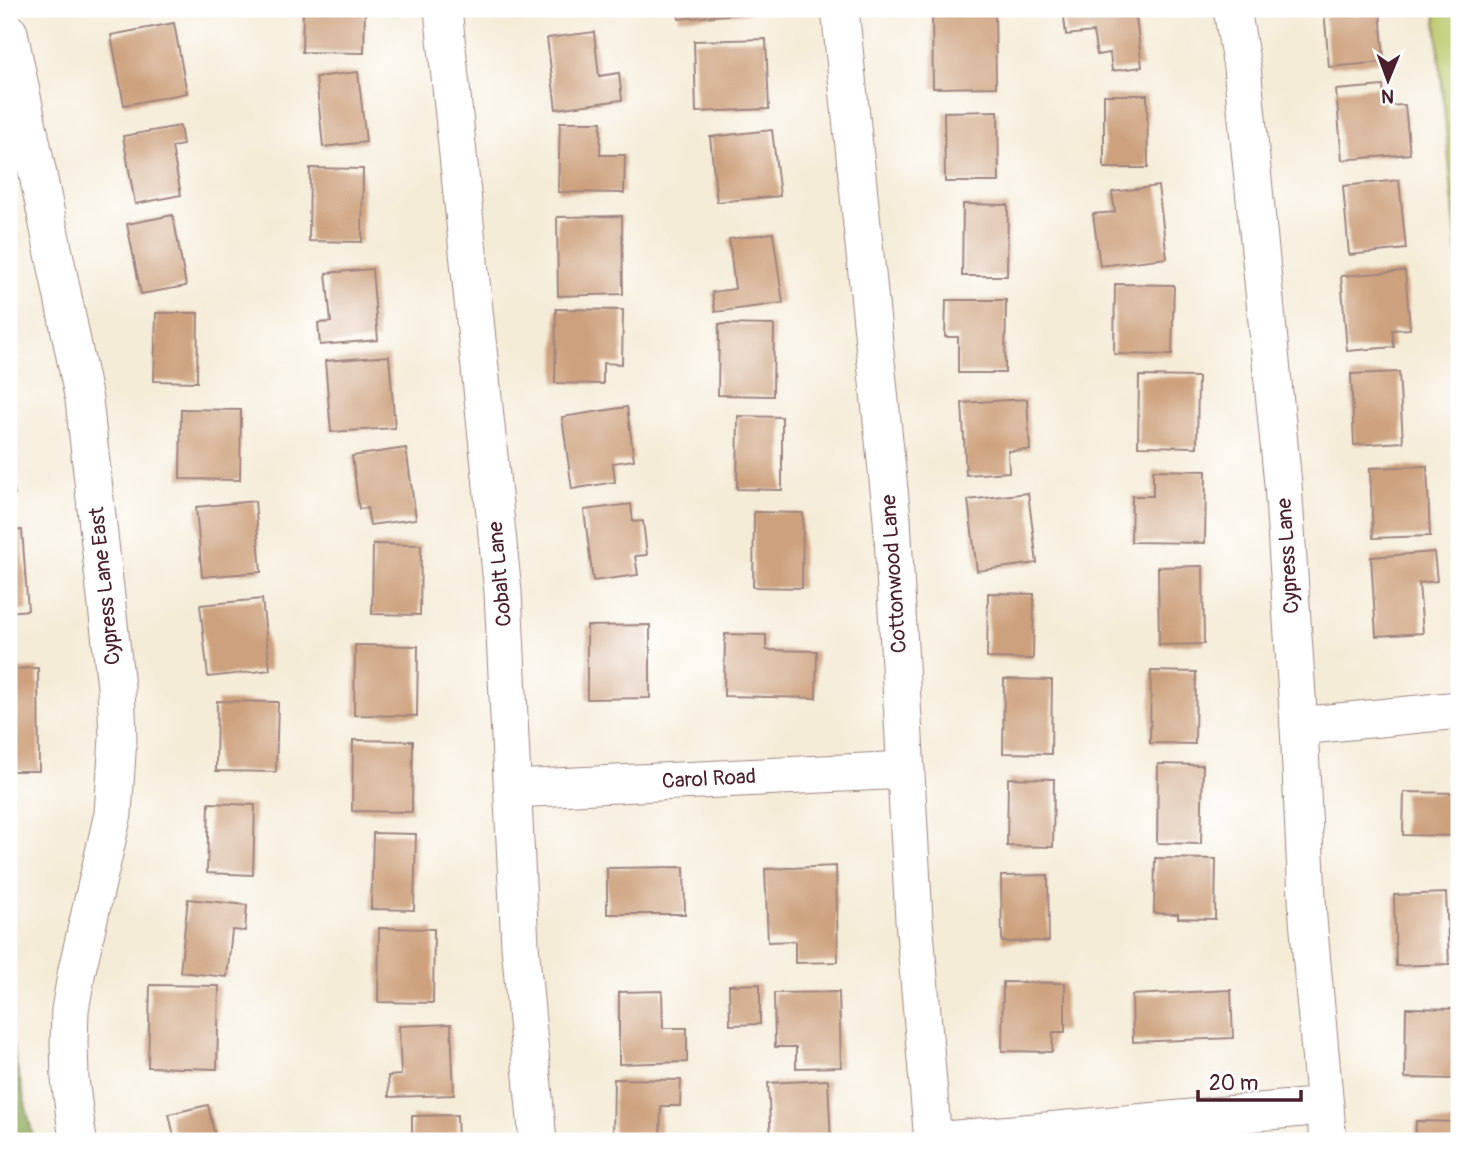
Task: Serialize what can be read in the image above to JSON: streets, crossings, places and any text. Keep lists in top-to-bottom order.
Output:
{
  "streets": {
    "street": [
      "Cypress Lane",
      "Cobalt Lane",
      "Cottonwood Lane",
      "Cypress Lane East",
      "Carol Road"
    ]
  },
  "crossings": [
    ["Cobalt Lane", "Carol Road"],
    ["Cottonwood Lane", "Carol Road"]
  ],
  "scale_bar": "20 m",
  "north": "bottom"
}
